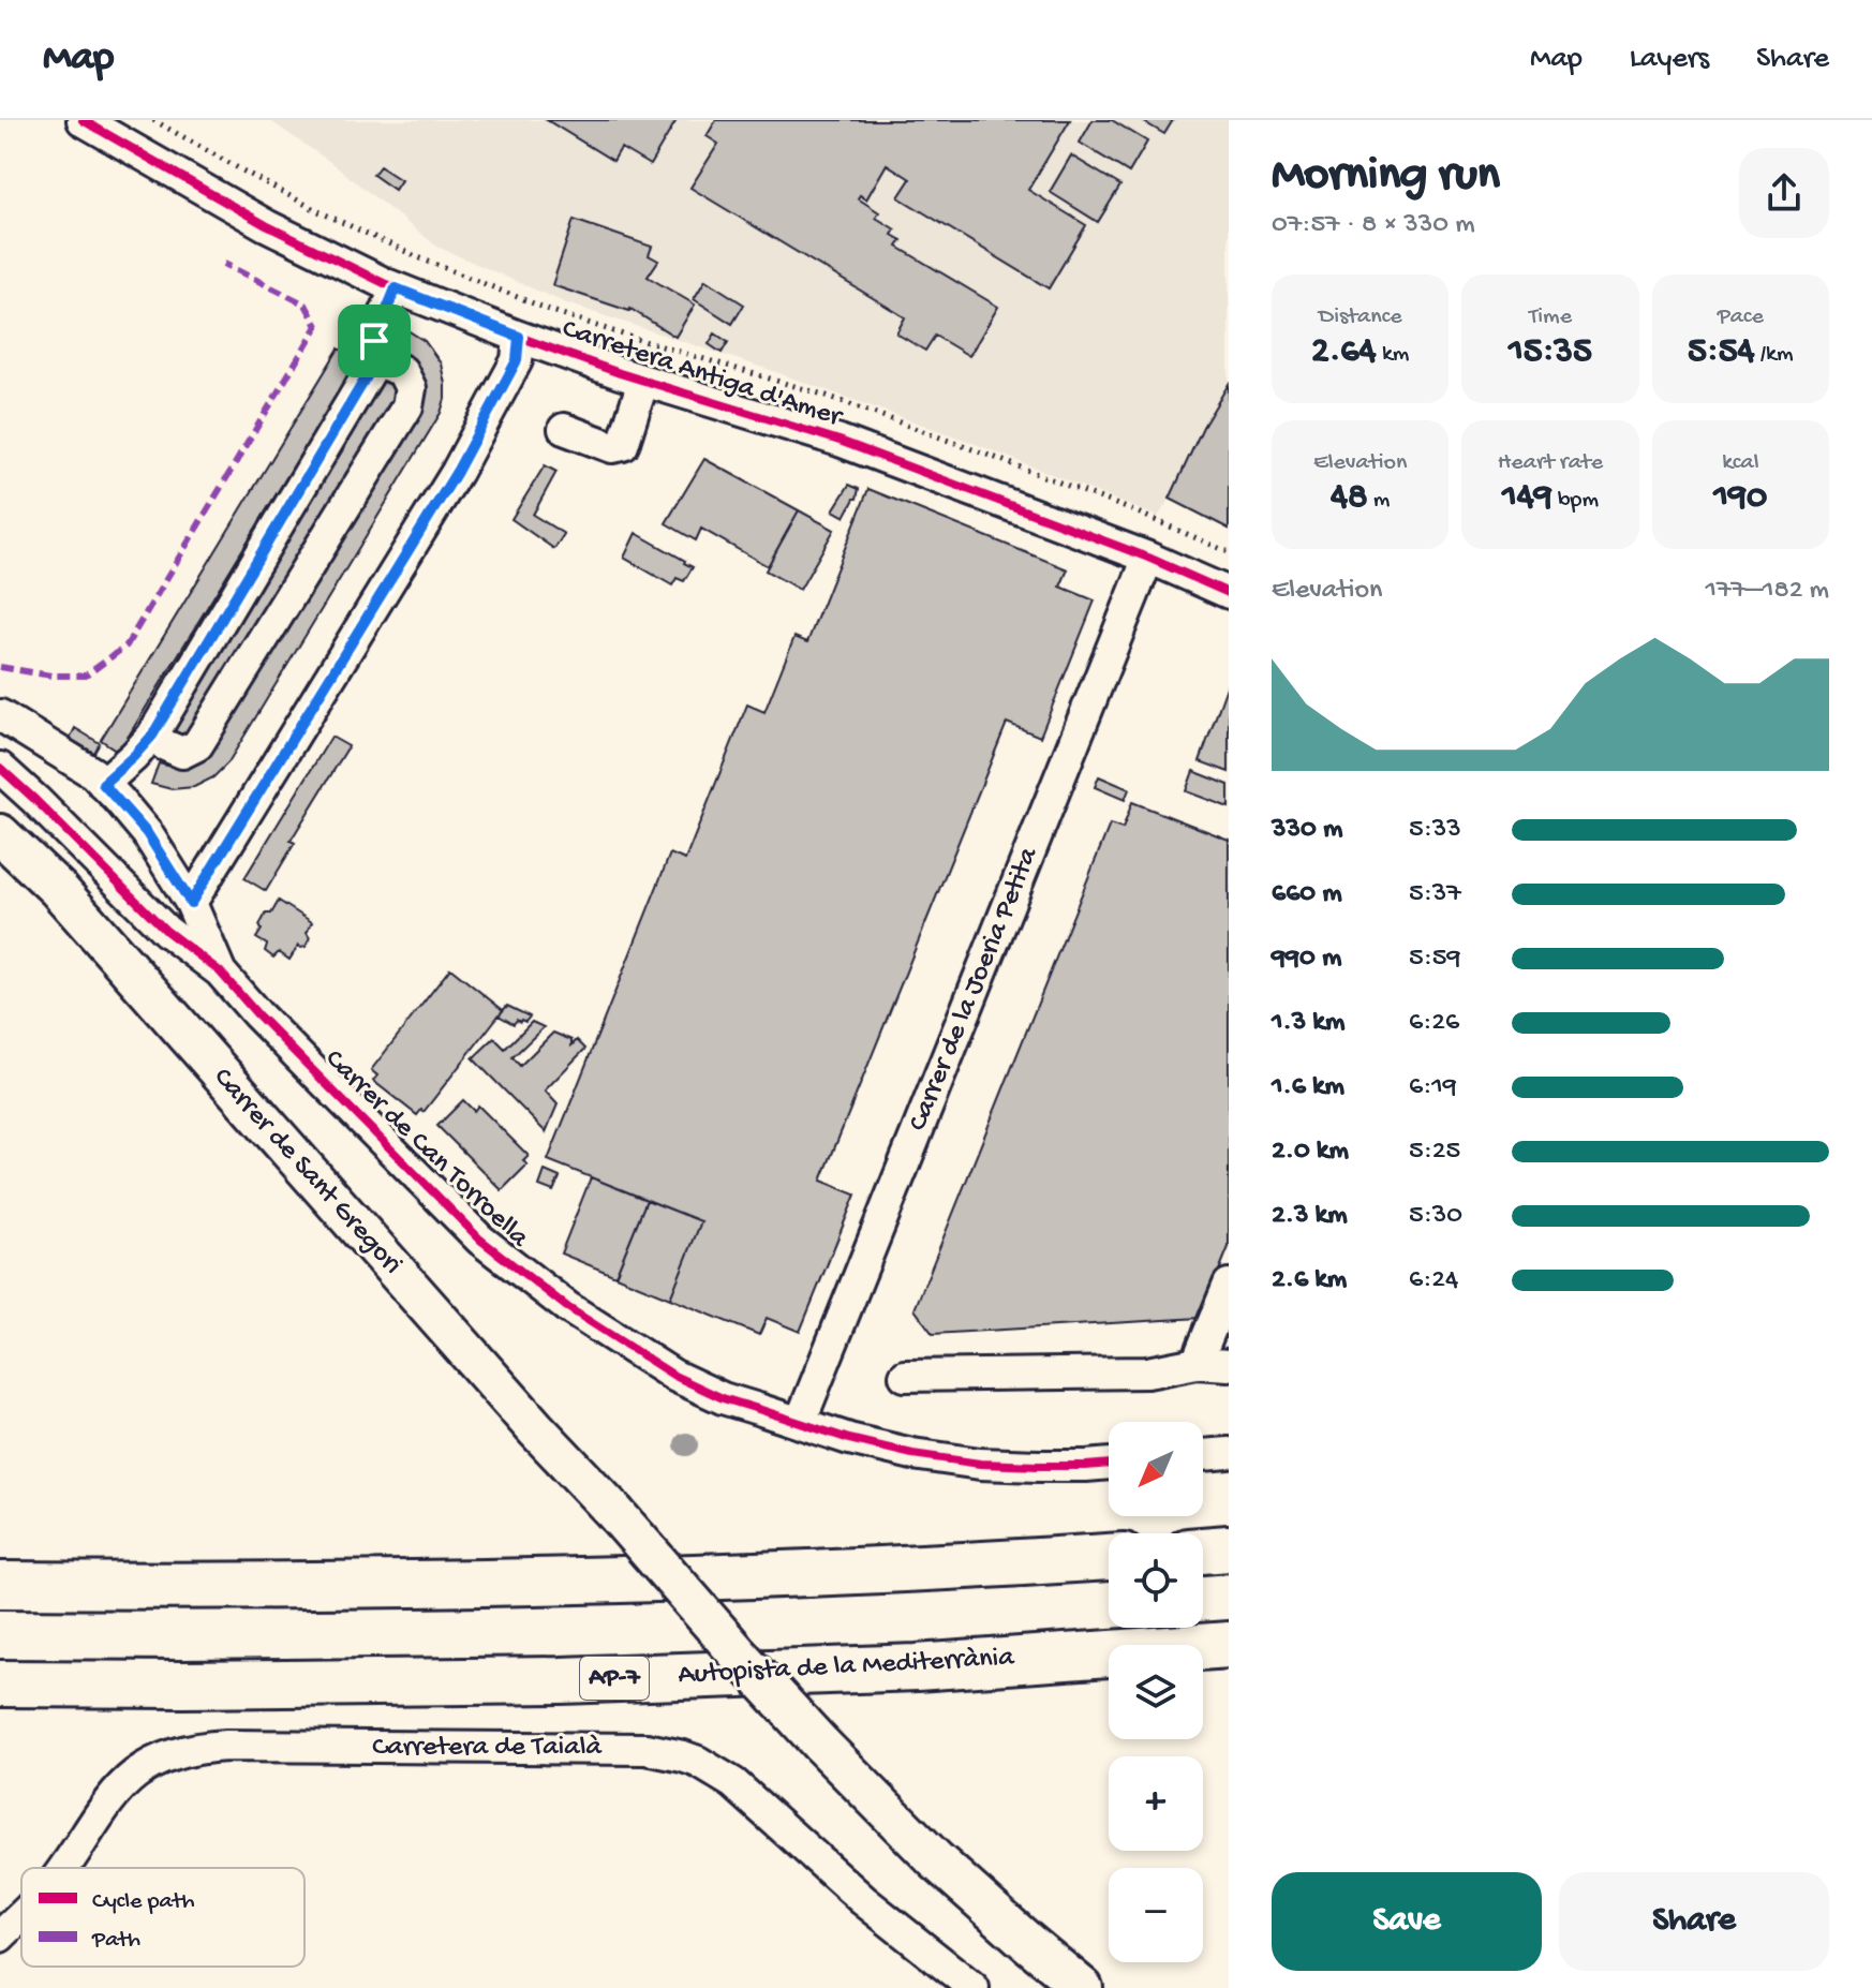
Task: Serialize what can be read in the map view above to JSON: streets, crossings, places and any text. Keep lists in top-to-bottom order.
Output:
{
  "streets": {
    "highway": ["Autopista de la Mediterrània", "AP-7"],
    "main road": ["Carrer de Sant Gregori"],
    "street": [
      "Carretera Antiga d'Amer",
      "Carrer de la Joeria Petita",
      "Carrer de Can Torroella",
      "Carretera de Taialà"
    ]
  },
  "crossings": [
    ["Carretera Antiga d'Amer", "Carrer de la Joeria Petita"],
    ["Carrer de la Joeria Petita", "Carrer de Can Torroella"]
  ],
  "legend": ["Cycle path", "Path"],
  "north": "bottom left",
  "page": {
    "header": "Map",
    "nav": ["Map", "Layers", "Share"],
    "heading": ["Morning run", "07:57 · 8 × 330 m"],
    "stats": [
      ["Distance", "2.64 km"],
      ["Time", "15:35"],
      ["Pace", "5:54 /km"],
      ["Elevation", "48 m"],
      ["Heart rate", "149 bpm"],
      ["kcal", "190"]
    ],
    "chart": ["Elevation", "177–182 m"],
    "list": [
      {
        "name": "330 m",
        "note": "5:33"
      },
      {
        "name": "660 m",
        "note": "5:37"
      },
      {
        "name": "990 m",
        "note": "5:59"
      },
      {
        "name": "1.3 km",
        "note": "6:26"
      },
      {
        "name": "1.6 km",
        "note": "6:19"
      },
      {
        "name": "2.0 km",
        "note": "5:25"
      },
      {
        "name": "2.3 km",
        "note": "5:30"
      },
      {
        "name": "2.6 km",
        "note": "6:24"
      }
    ],
    "map_buttons": ["+", "−"],
    "buttons": ["Save", "Share"]
  }
}
